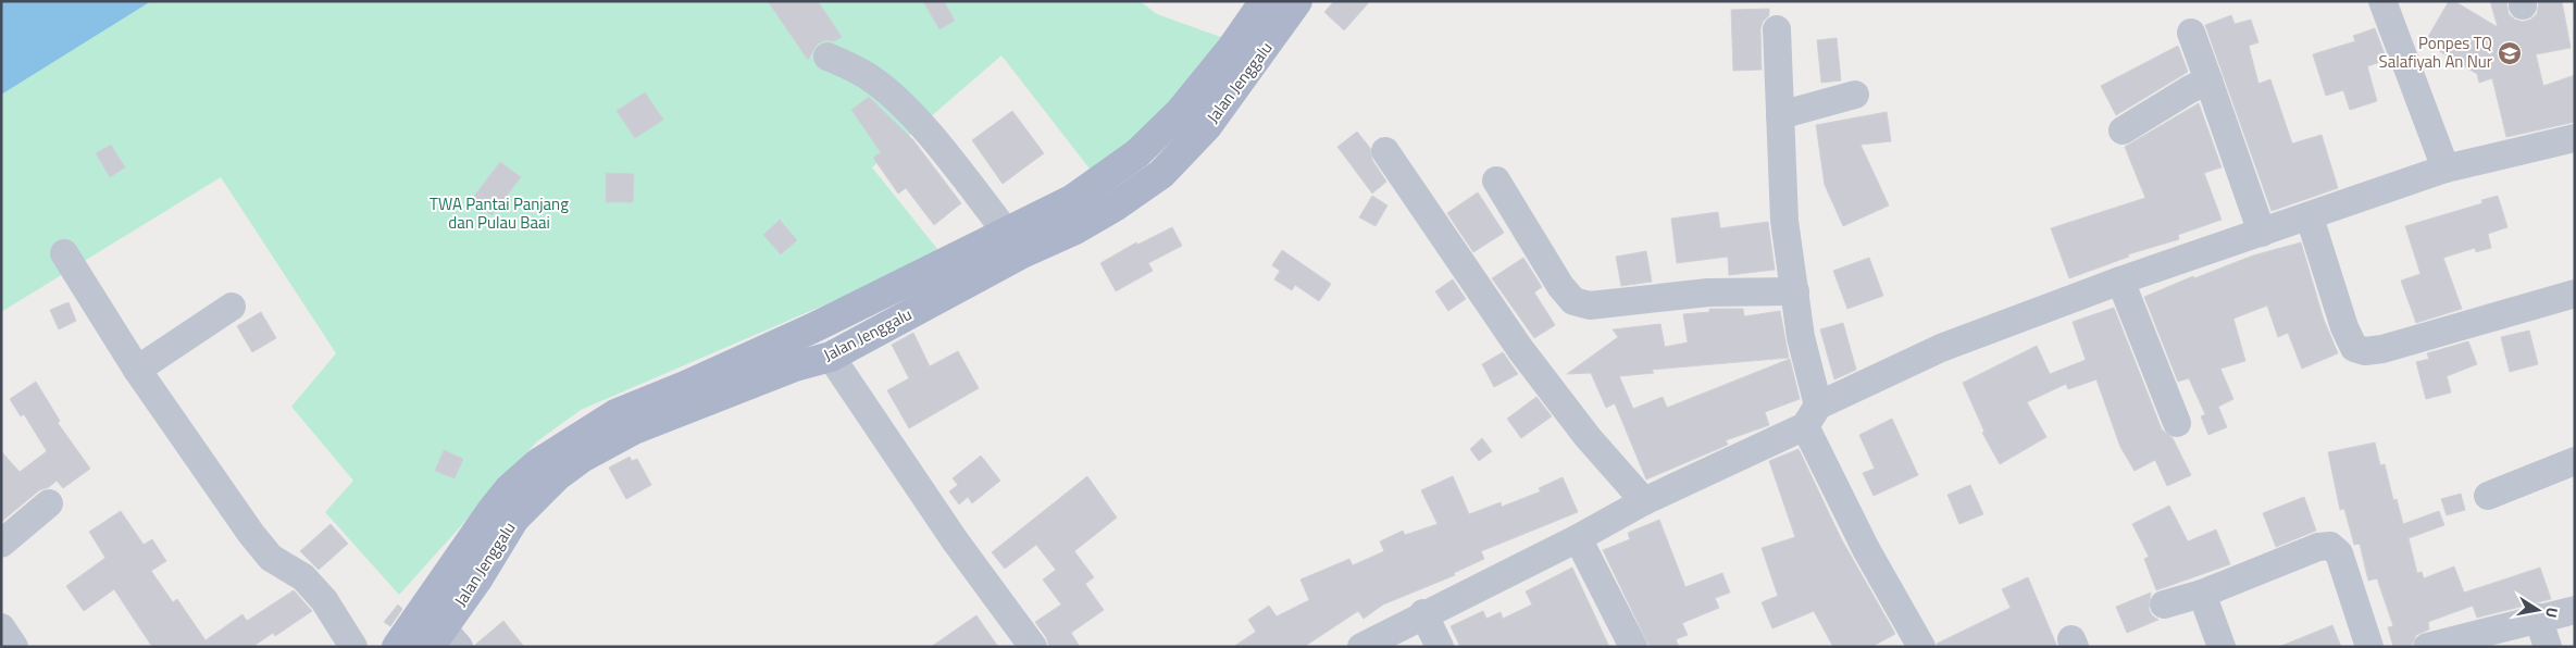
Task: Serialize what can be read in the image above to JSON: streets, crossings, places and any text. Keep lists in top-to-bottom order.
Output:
{
  "streets": {
    "main road": ["Jalan Jenggalu"]
  },
  "parks": ["TWA Pantai Panjang dan Pulau Baai"],
  "places": {
    "school or university": ["Ponpes TQ Salafiyah An Nur"]
  },
  "north": "right"
}
